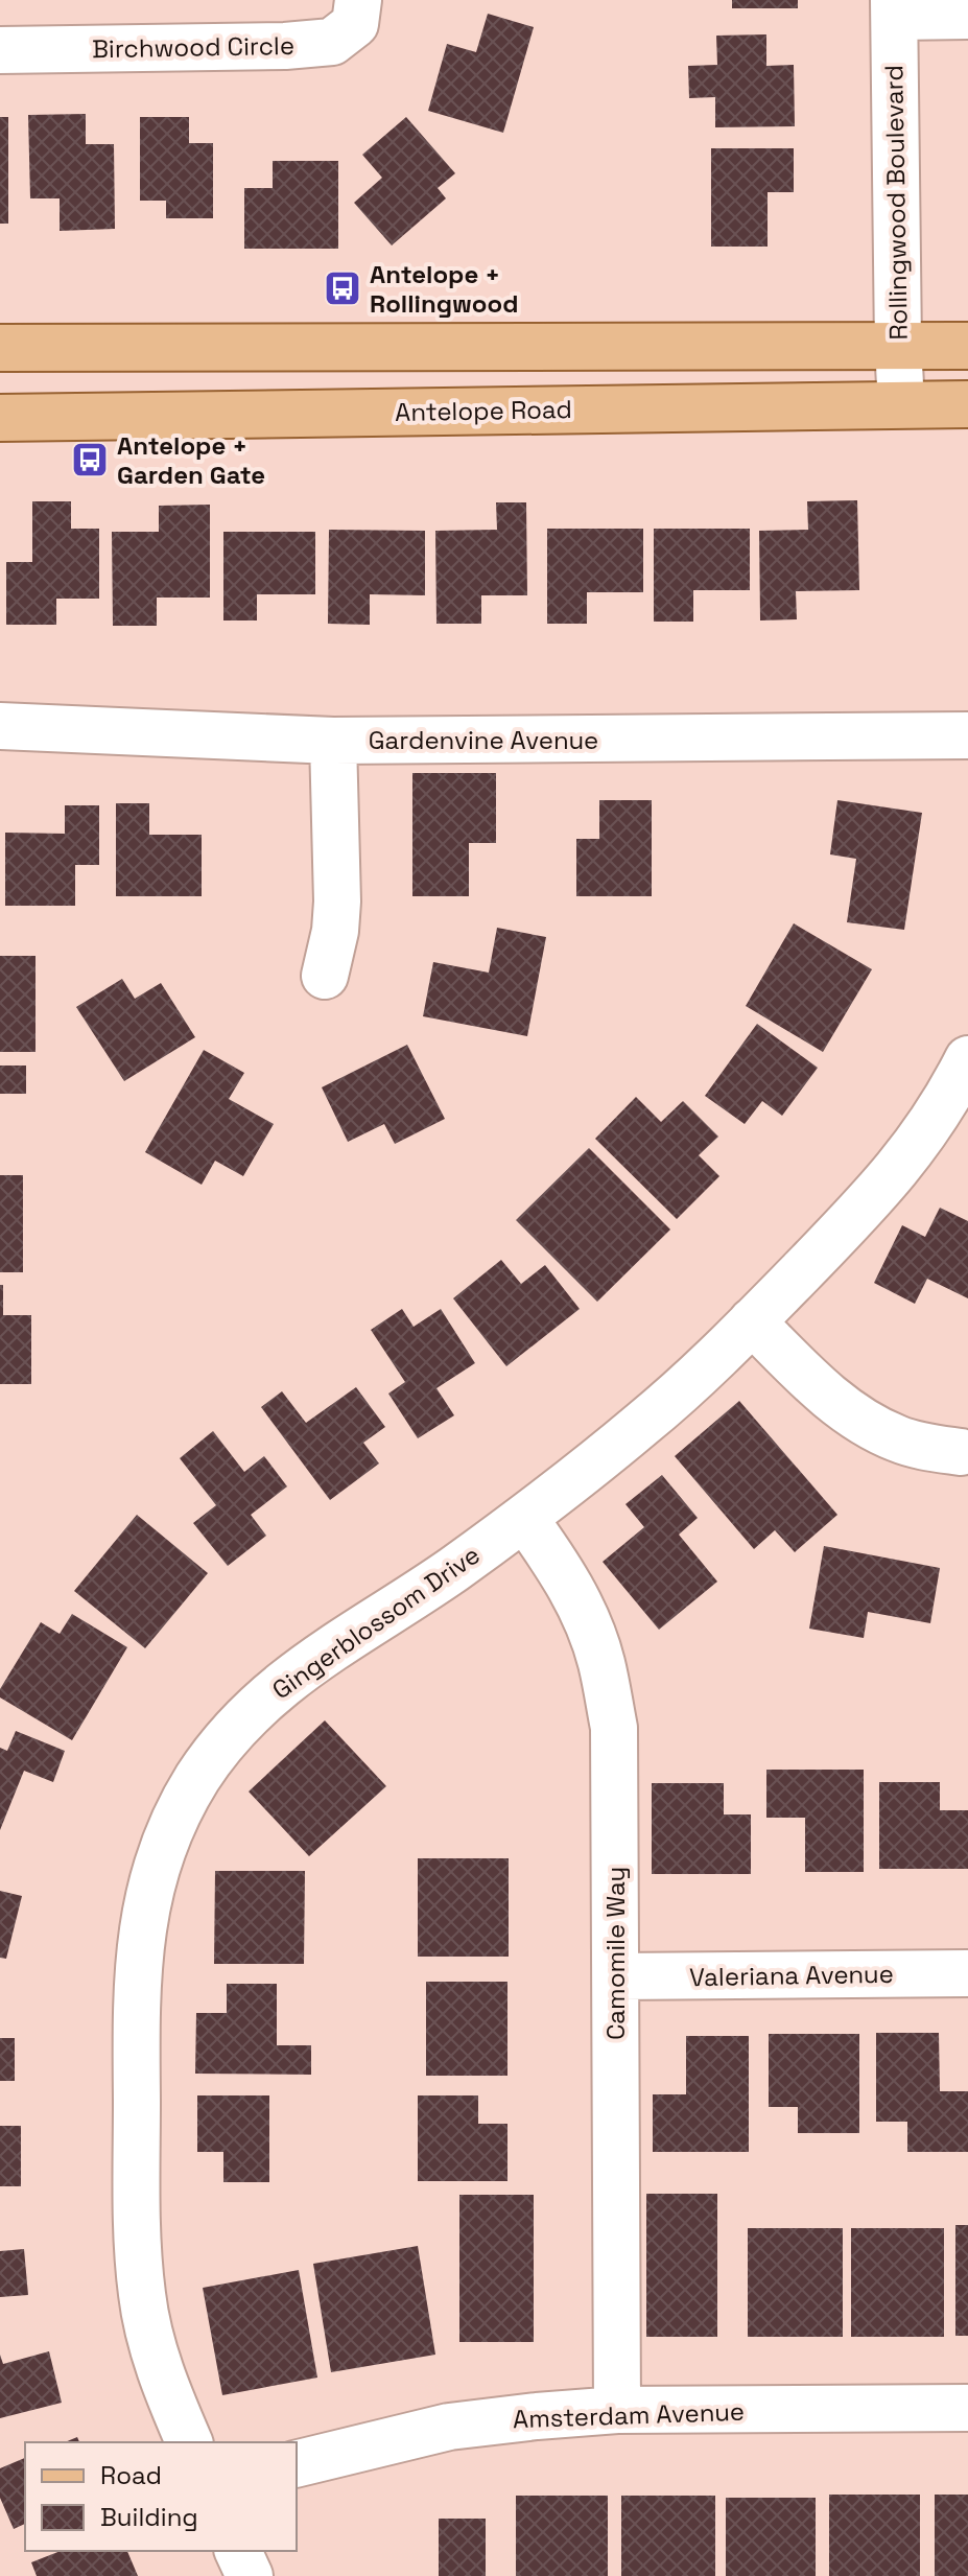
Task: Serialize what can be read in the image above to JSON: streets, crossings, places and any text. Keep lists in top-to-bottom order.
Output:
{
  "streets": {
    "main road": ["Antelope Road"],
    "street": [
      "Birchwood Circle",
      "Rollingwood Boulevard",
      "Gardenvine Avenue",
      "Gingerblossom Drive",
      "Camomile Way",
      "Valeriana Avenue",
      "Amsterdam Avenue"
    ]
  },
  "crossings": [
    ["Rollingwood Boulevard", "Antelope Road"],
    ["Gingerblossom Drive", "Camomile Way"],
    ["Camomile Way", "Valeriana Avenue"],
    ["Camomile Way", "Amsterdam Avenue"]
  ],
  "places": {
    "bus stop": ["Antelope + Rollingwood", "Antelope + Garden Gate"]
  },
  "legend": ["Road", "Building"]
}
